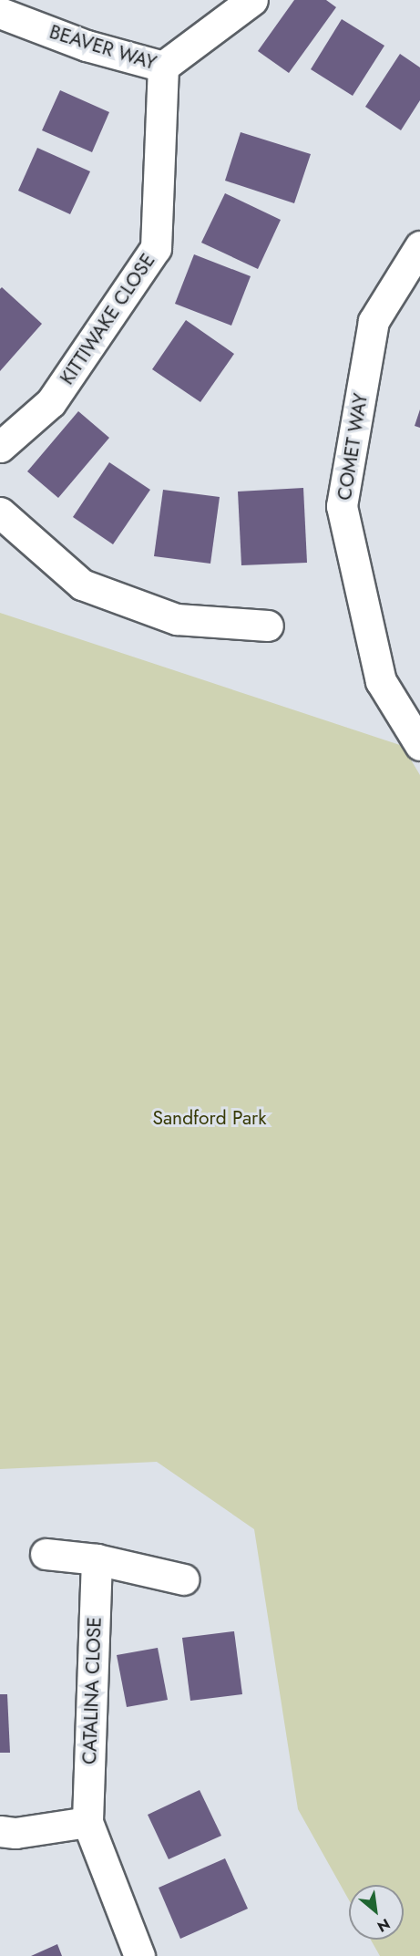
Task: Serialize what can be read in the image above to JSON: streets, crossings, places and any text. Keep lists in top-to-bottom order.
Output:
{
  "streets": {
    "street": [
      "BEAVER WAY",
      "KITTIWAKE CLOSE",
      "COMET WAY",
      "CATALINA CLOSE"
    ]
  },
  "crossings": [
    ["BEAVER WAY", "KITTIWAKE CLOSE"]
  ],
  "parks": ["Sandford Park"],
  "north": "bottom right"
}
